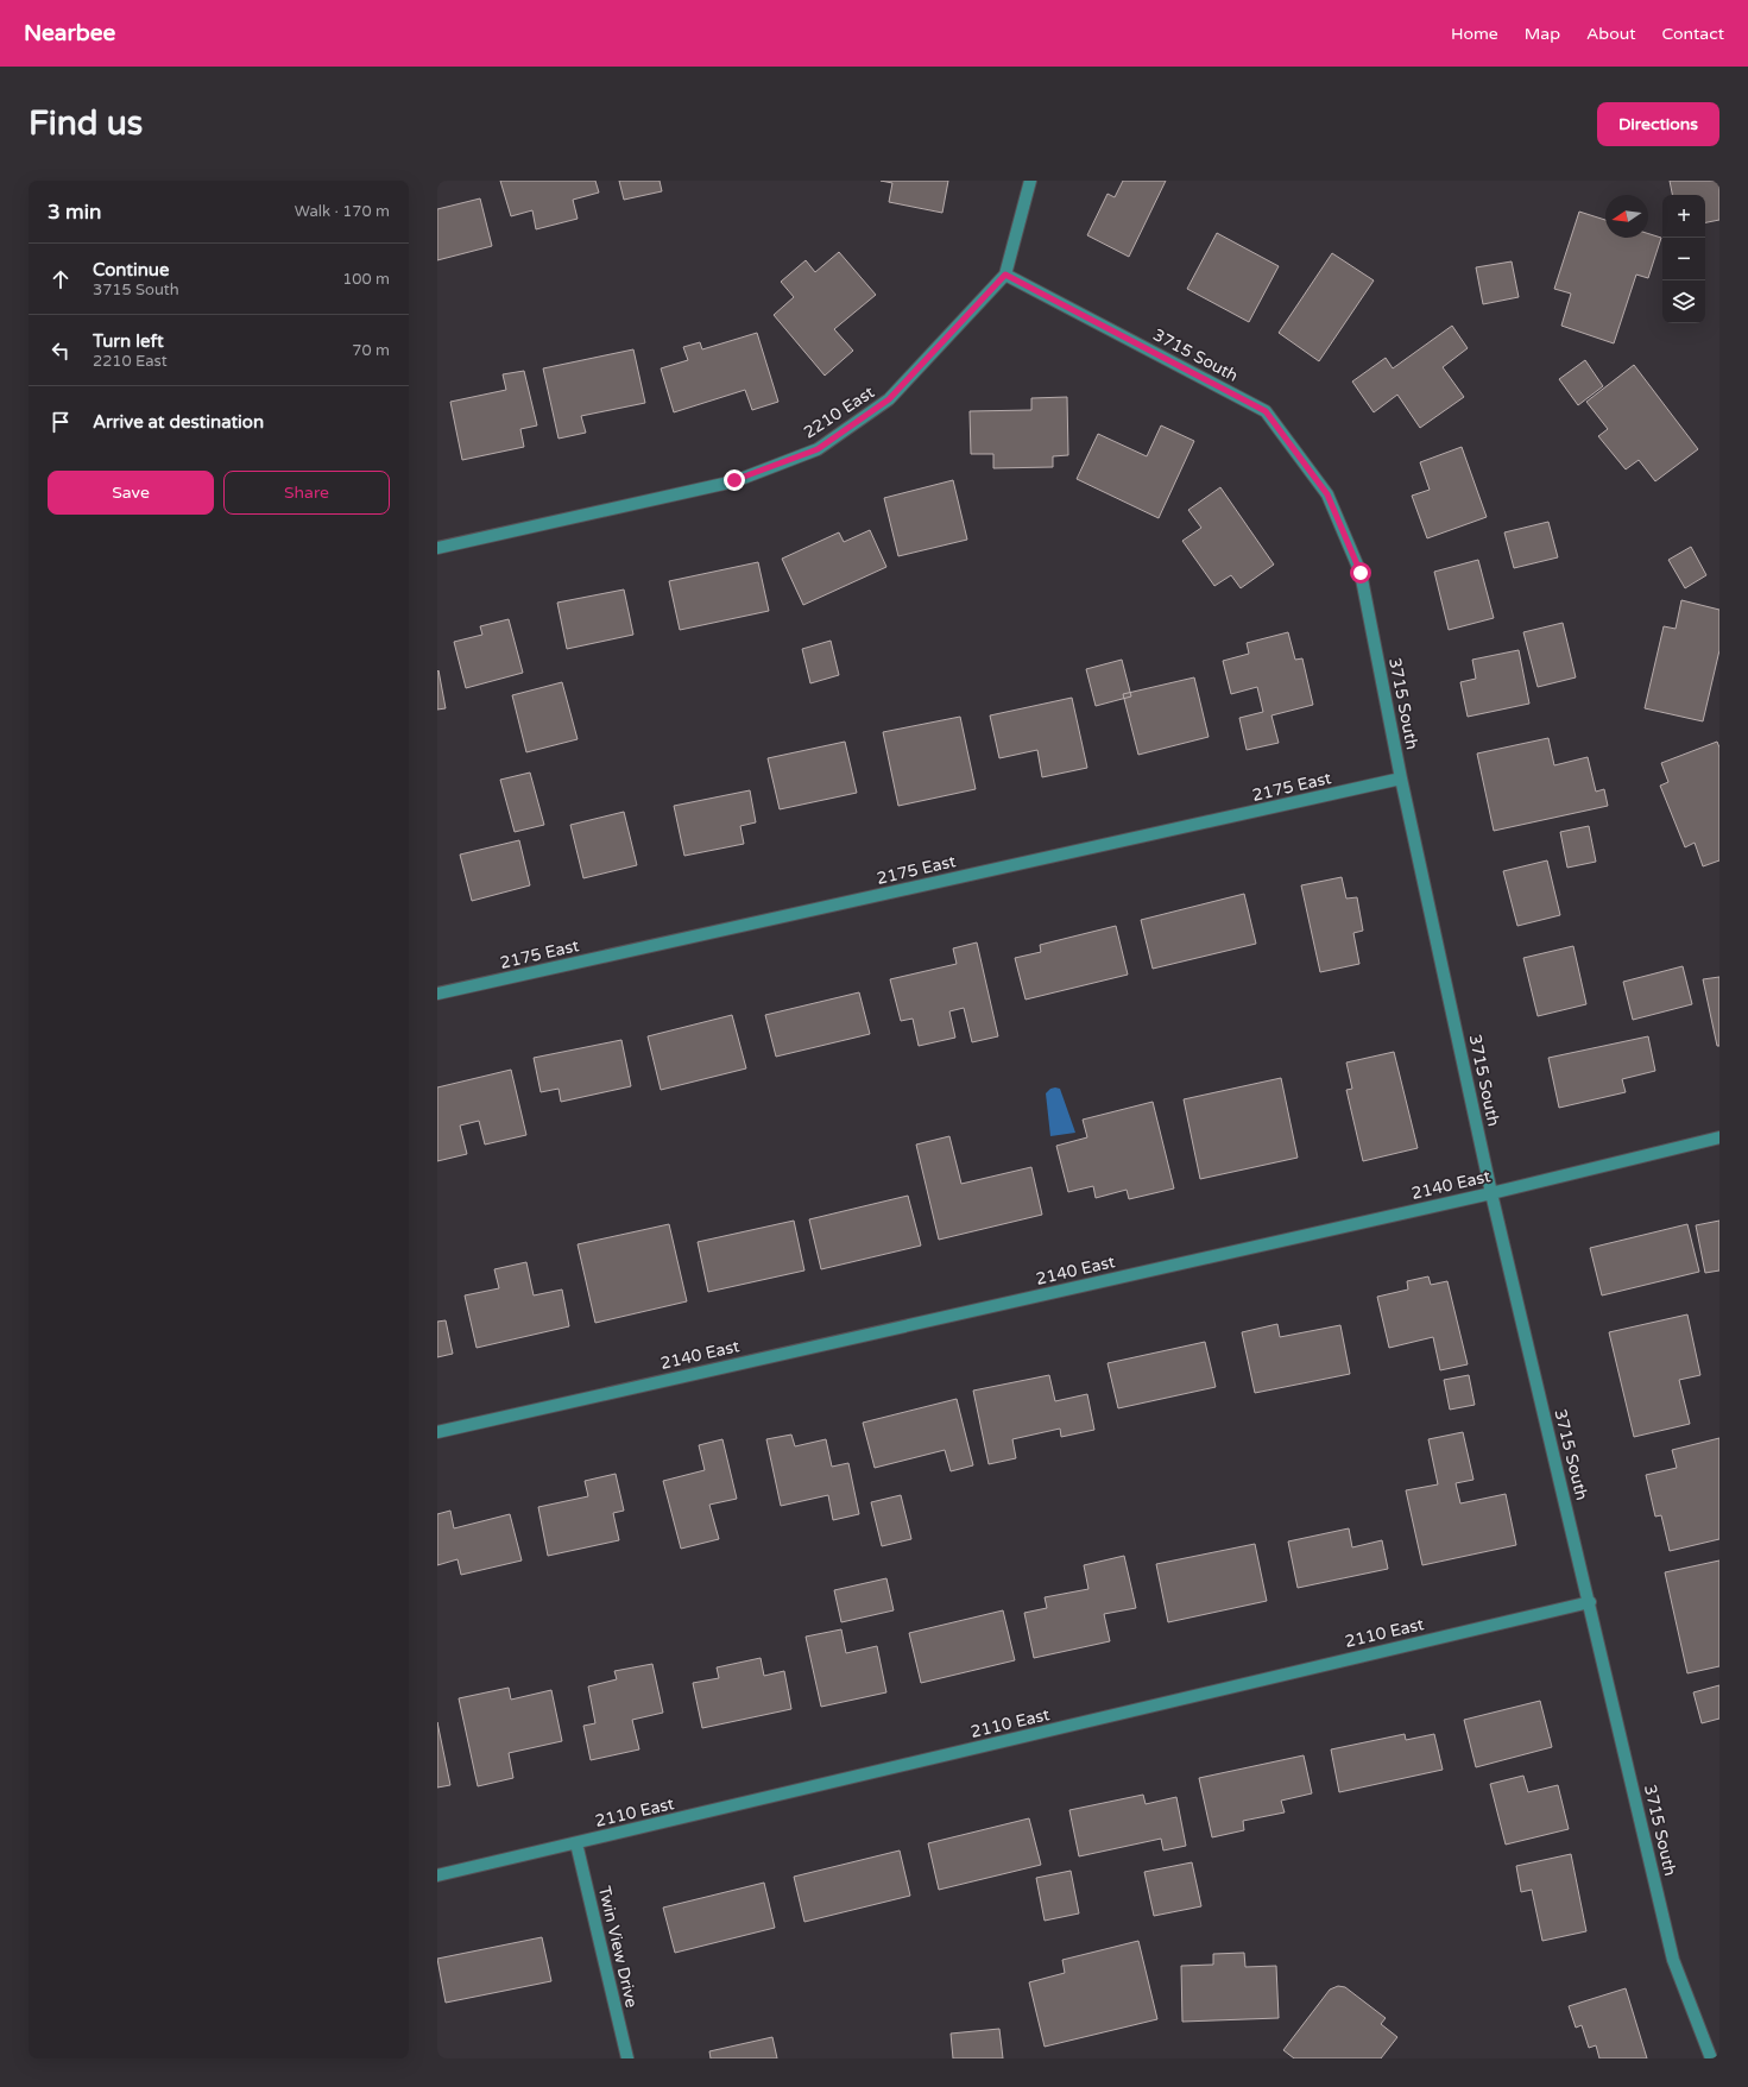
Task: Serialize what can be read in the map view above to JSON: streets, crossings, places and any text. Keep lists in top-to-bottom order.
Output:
{
  "streets": {
    "street": [
      "3715 South",
      "2210 East",
      "2175 East",
      "2140 East",
      "2110 East",
      "Twin View Drive"
    ]
  },
  "crossings": [
    ["3715 South", "2210 East"],
    ["3715 South", "2175 East"],
    ["3715 South", "2140 East"],
    ["3715 South", "2110 East"],
    ["2110 East", "Twin View Drive"]
  ],
  "north": "left",
  "page": {
    "header": "Nearbee",
    "nav": [
      "Home",
      "Map",
      "About",
      "Contact"
    ],
    "buttons": [
      "Directions",
      ["Save", "Share"]
    ],
    "title": "Find us",
    "heading": ["3 min", "Walk · 170 m"],
    "map_buttons": ["+", "−"],
    "list": [
      ["Continue", "3715 South", "100 m"],
      ["Turn left", "2210 East", "70 m"],
      "Arrive at destination"
    ]
  }
}
